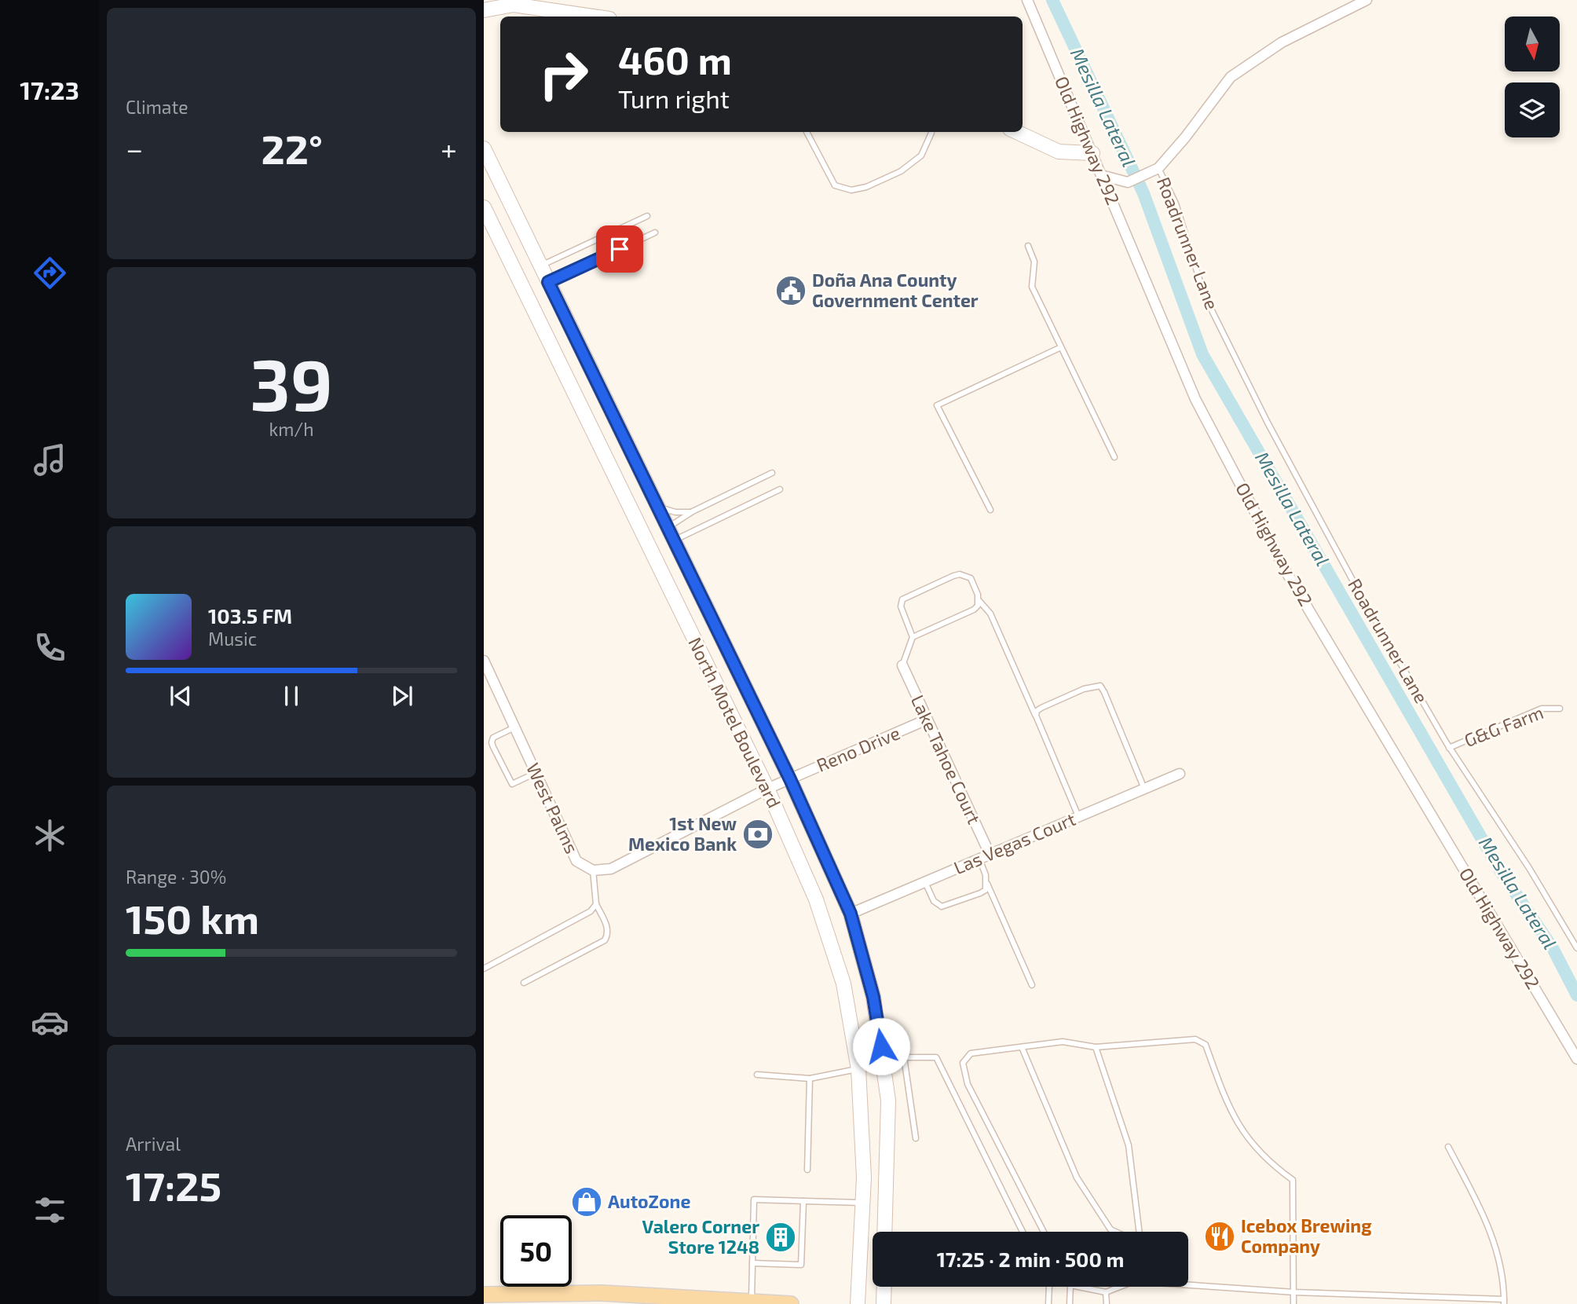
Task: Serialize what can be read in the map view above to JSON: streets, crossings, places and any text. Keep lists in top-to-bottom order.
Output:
{
  "streets": {
    "main road": ["North Motel Boulevard"],
    "street": [
      "Old Highway 292",
      "Roadrunner Lane",
      "Reno Drive",
      "Lake Tahoe Court",
      "West Palms",
      "Las Vegas Court"
    ],
    "lane": ["G&G Farm"]
  },
  "crossings": [
    ["Old Highway 292", "Roadrunner Lane"],
    ["Roadrunner Lane", "G&G Farm"],
    ["North Motel Boulevard", "Reno Drive"],
    ["North Motel Boulevard", "West Palms"],
    ["North Motel Boulevard", "Las Vegas Court"],
    ["Reno Drive", "Lake Tahoe Court"],
    ["Reno Drive", "West Palms"],
    ["Lake Tahoe Court", "Las Vegas Court"]
  ],
  "water": ["Mesilla Lateral"],
  "places": {
    "public building": ["Doña Ana County Government Center"],
    "bank": ["1st New Mexico Bank"],
    "shop": ["AutoZone"],
    "restaurant": ["Icebox Brewing Company"],
    "building": ["Valero Corner Store 1248"]
  },
  "north": "bottom",
  "page": {
    "tabs": "17:23",
    "tile": [
      "Climate",
      ["39", "km/h"],
      ["Range · 30%", "150 km"],
      ["Arrival", "17:25"]
    ],
    "turn": ["460 m", "Turn right"],
    "heat": ["−", "22°", "+"],
    "song": ["103.5 FM", "Music"],
    "limit": "50",
    "trip": "17:25 · 2 min · 500 m"
  }
}
